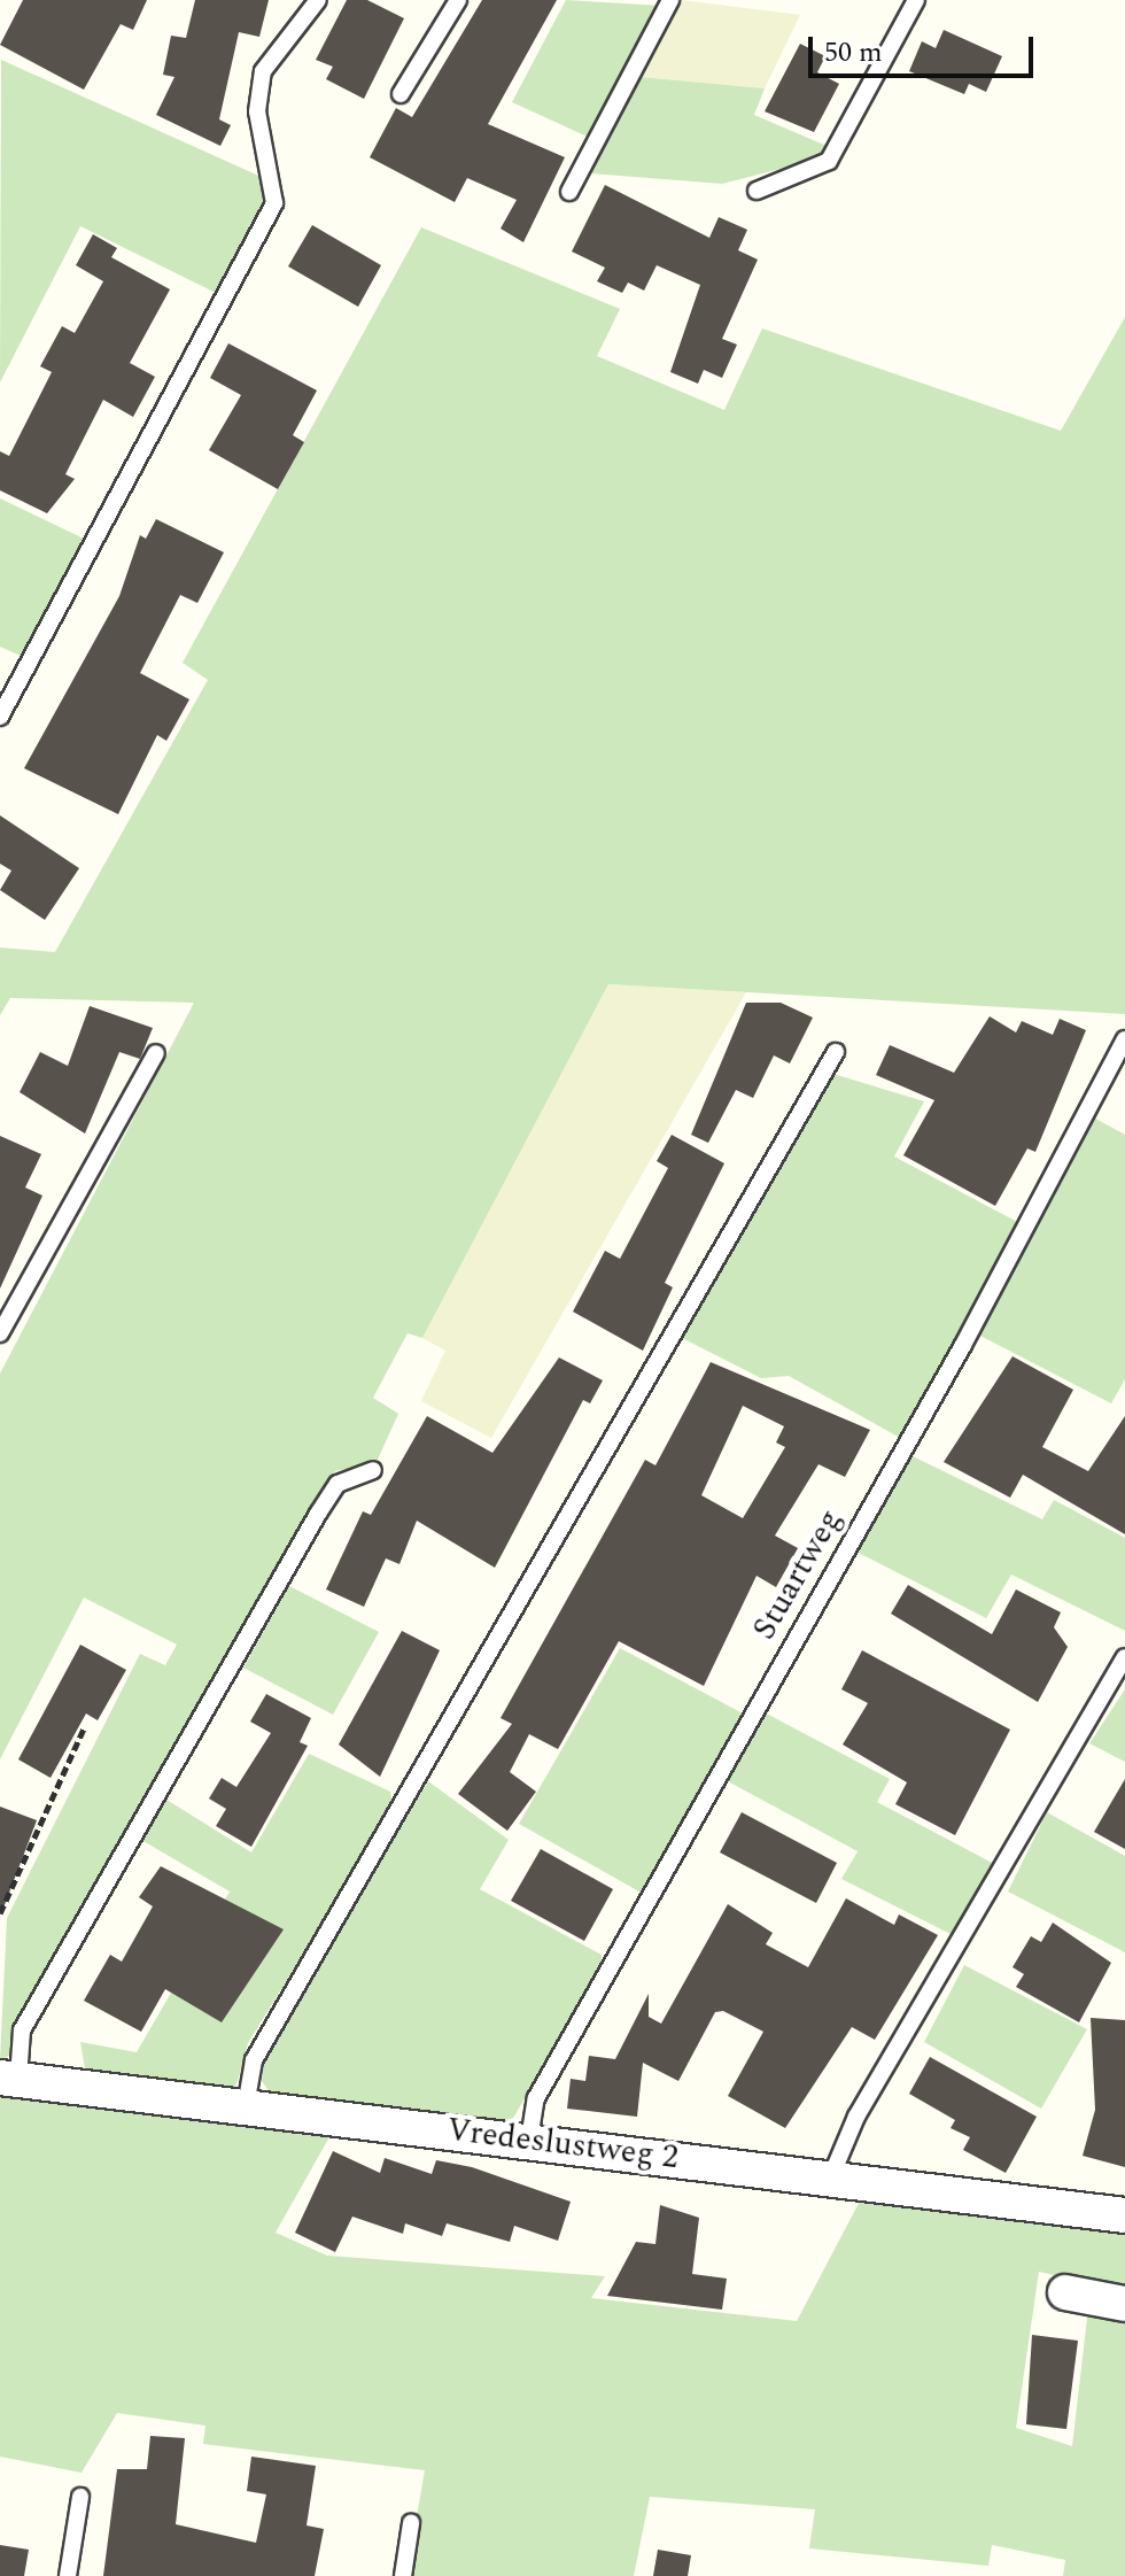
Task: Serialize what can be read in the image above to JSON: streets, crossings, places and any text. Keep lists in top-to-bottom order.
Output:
{
  "streets": {
    "street": ["Vredeslustweg 2"],
    "lane": ["Stuartweg"]
  },
  "crossings": [
    ["Stuartweg", "Vredeslustweg 2"]
  ],
  "scale_bar": "50 m"
}
